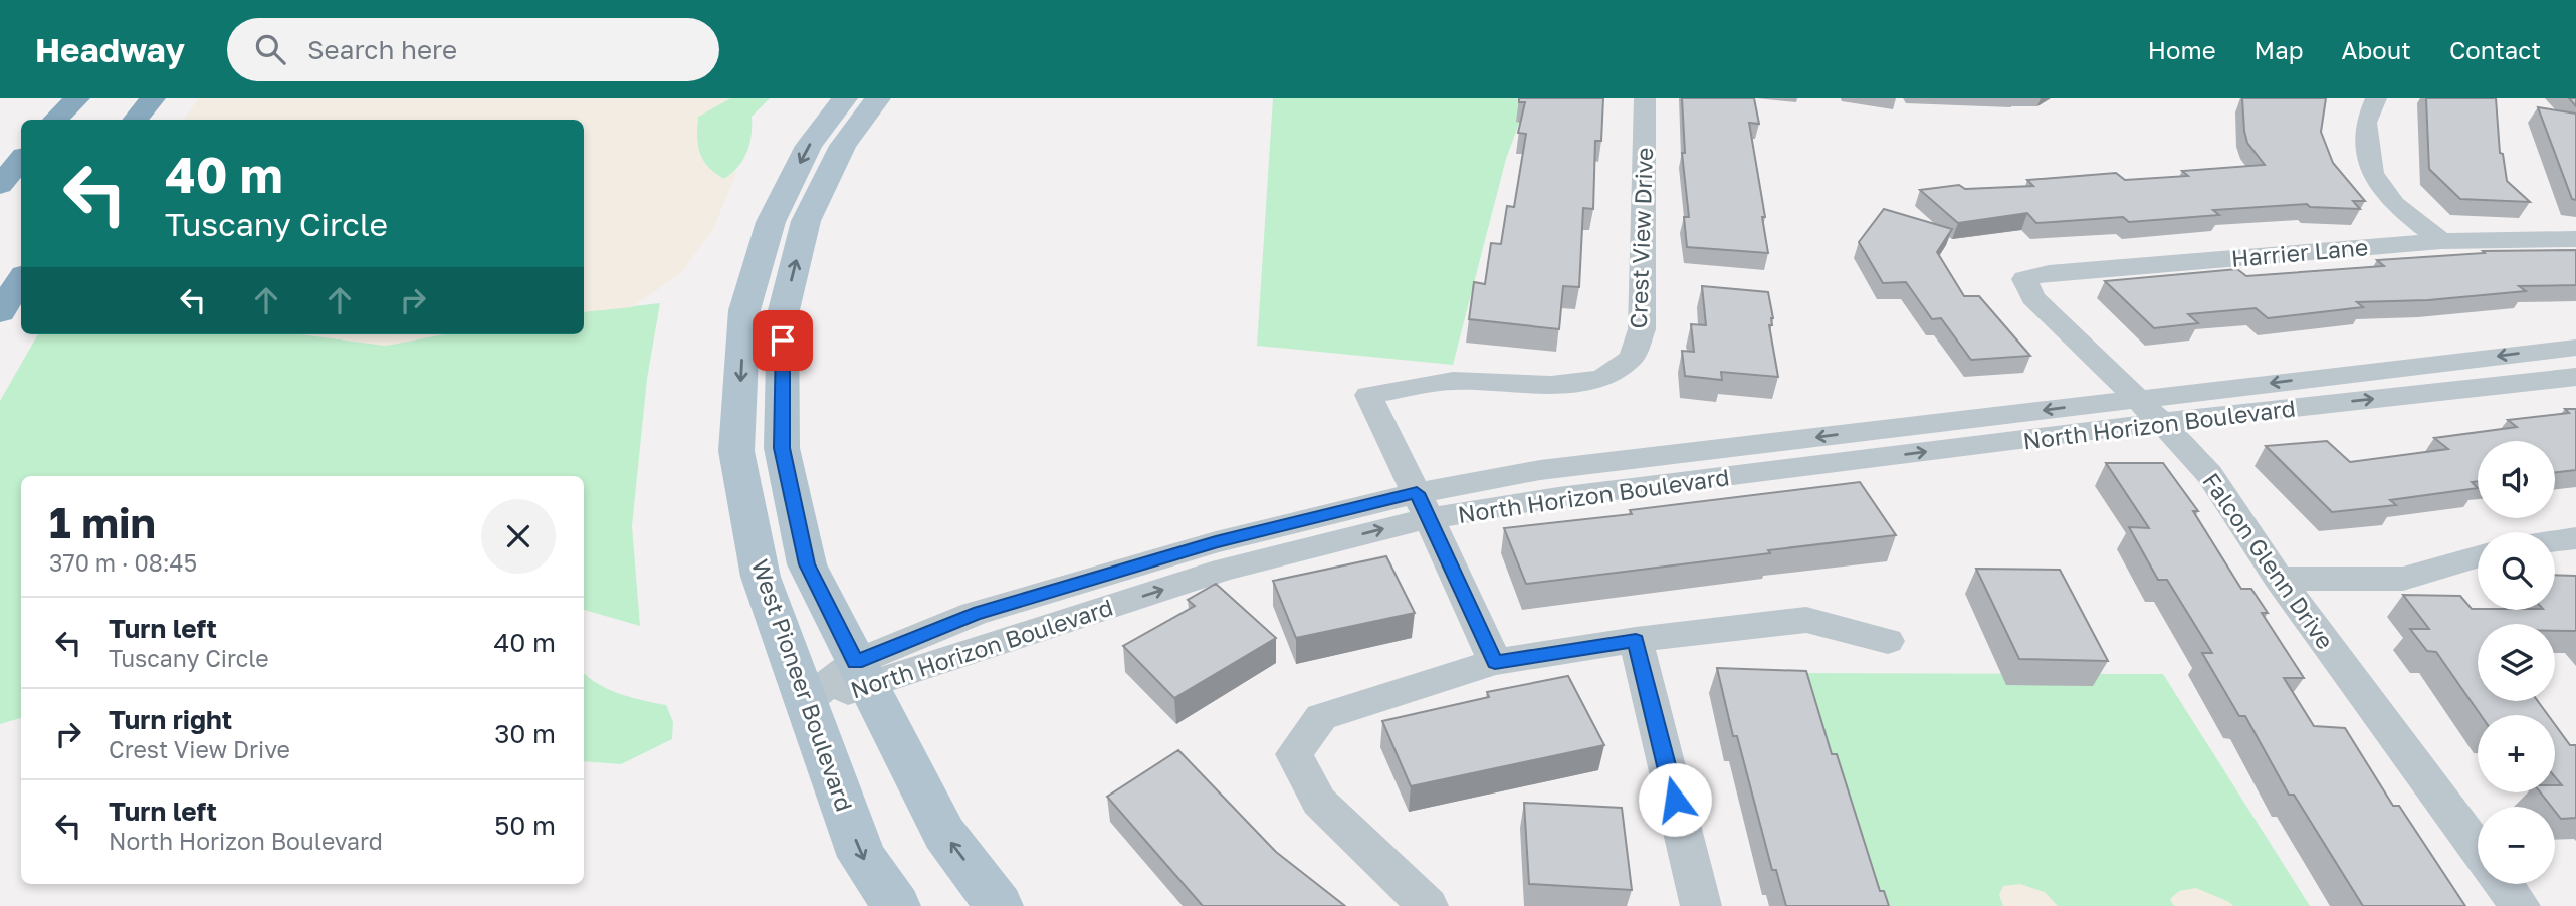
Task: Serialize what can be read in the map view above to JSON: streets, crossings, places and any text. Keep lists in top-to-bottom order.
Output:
{
  "streets": {
    "main road": ["West Pioneer Boulevard"],
    "street": [
      "Crest View Drive",
      "Harrier Lane",
      "North Horizon Boulevard",
      "Falcon Glenn Drive"
    ]
  },
  "crossings": [
    ["Crest View Drive", "North Horizon Boulevard"],
    ["Harrier Lane", "Falcon Glenn Drive"],
    ["North Horizon Boulevard", "Falcon Glenn Drive"],
    ["North Horizon Boulevard", "West Pioneer Boulevard"]
  ],
  "page": {
    "header": "Headway",
    "search": "Search here",
    "nav": [
      "Home",
      "Map",
      "About",
      "Contact"
    ],
    "turn": ["40 m", "Tuscany Circle"],
    "map_buttons": ["+", "−"],
    "heading": ["1 min", "370 m · 08:45"],
    "list": [
      {
        "name": "Turn left",
        "note": "Tuscany Circle",
        "value": "40 m"
      },
      {
        "name": "Turn right",
        "note": "Crest View Drive",
        "value": "30 m"
      },
      {
        "name": "Turn left",
        "note": "North Horizon Boulevard",
        "value": "50 m"
      }
    ]
  }
}
